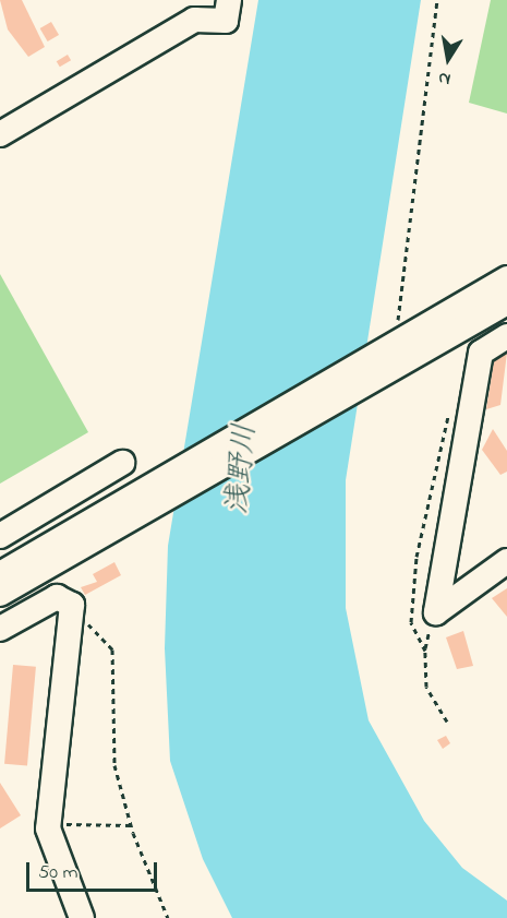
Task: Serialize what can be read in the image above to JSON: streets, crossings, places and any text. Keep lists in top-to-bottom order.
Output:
{
  "water": ["浅野川"],
  "scale_bar": "50 m",
  "north": "bottom"
}
